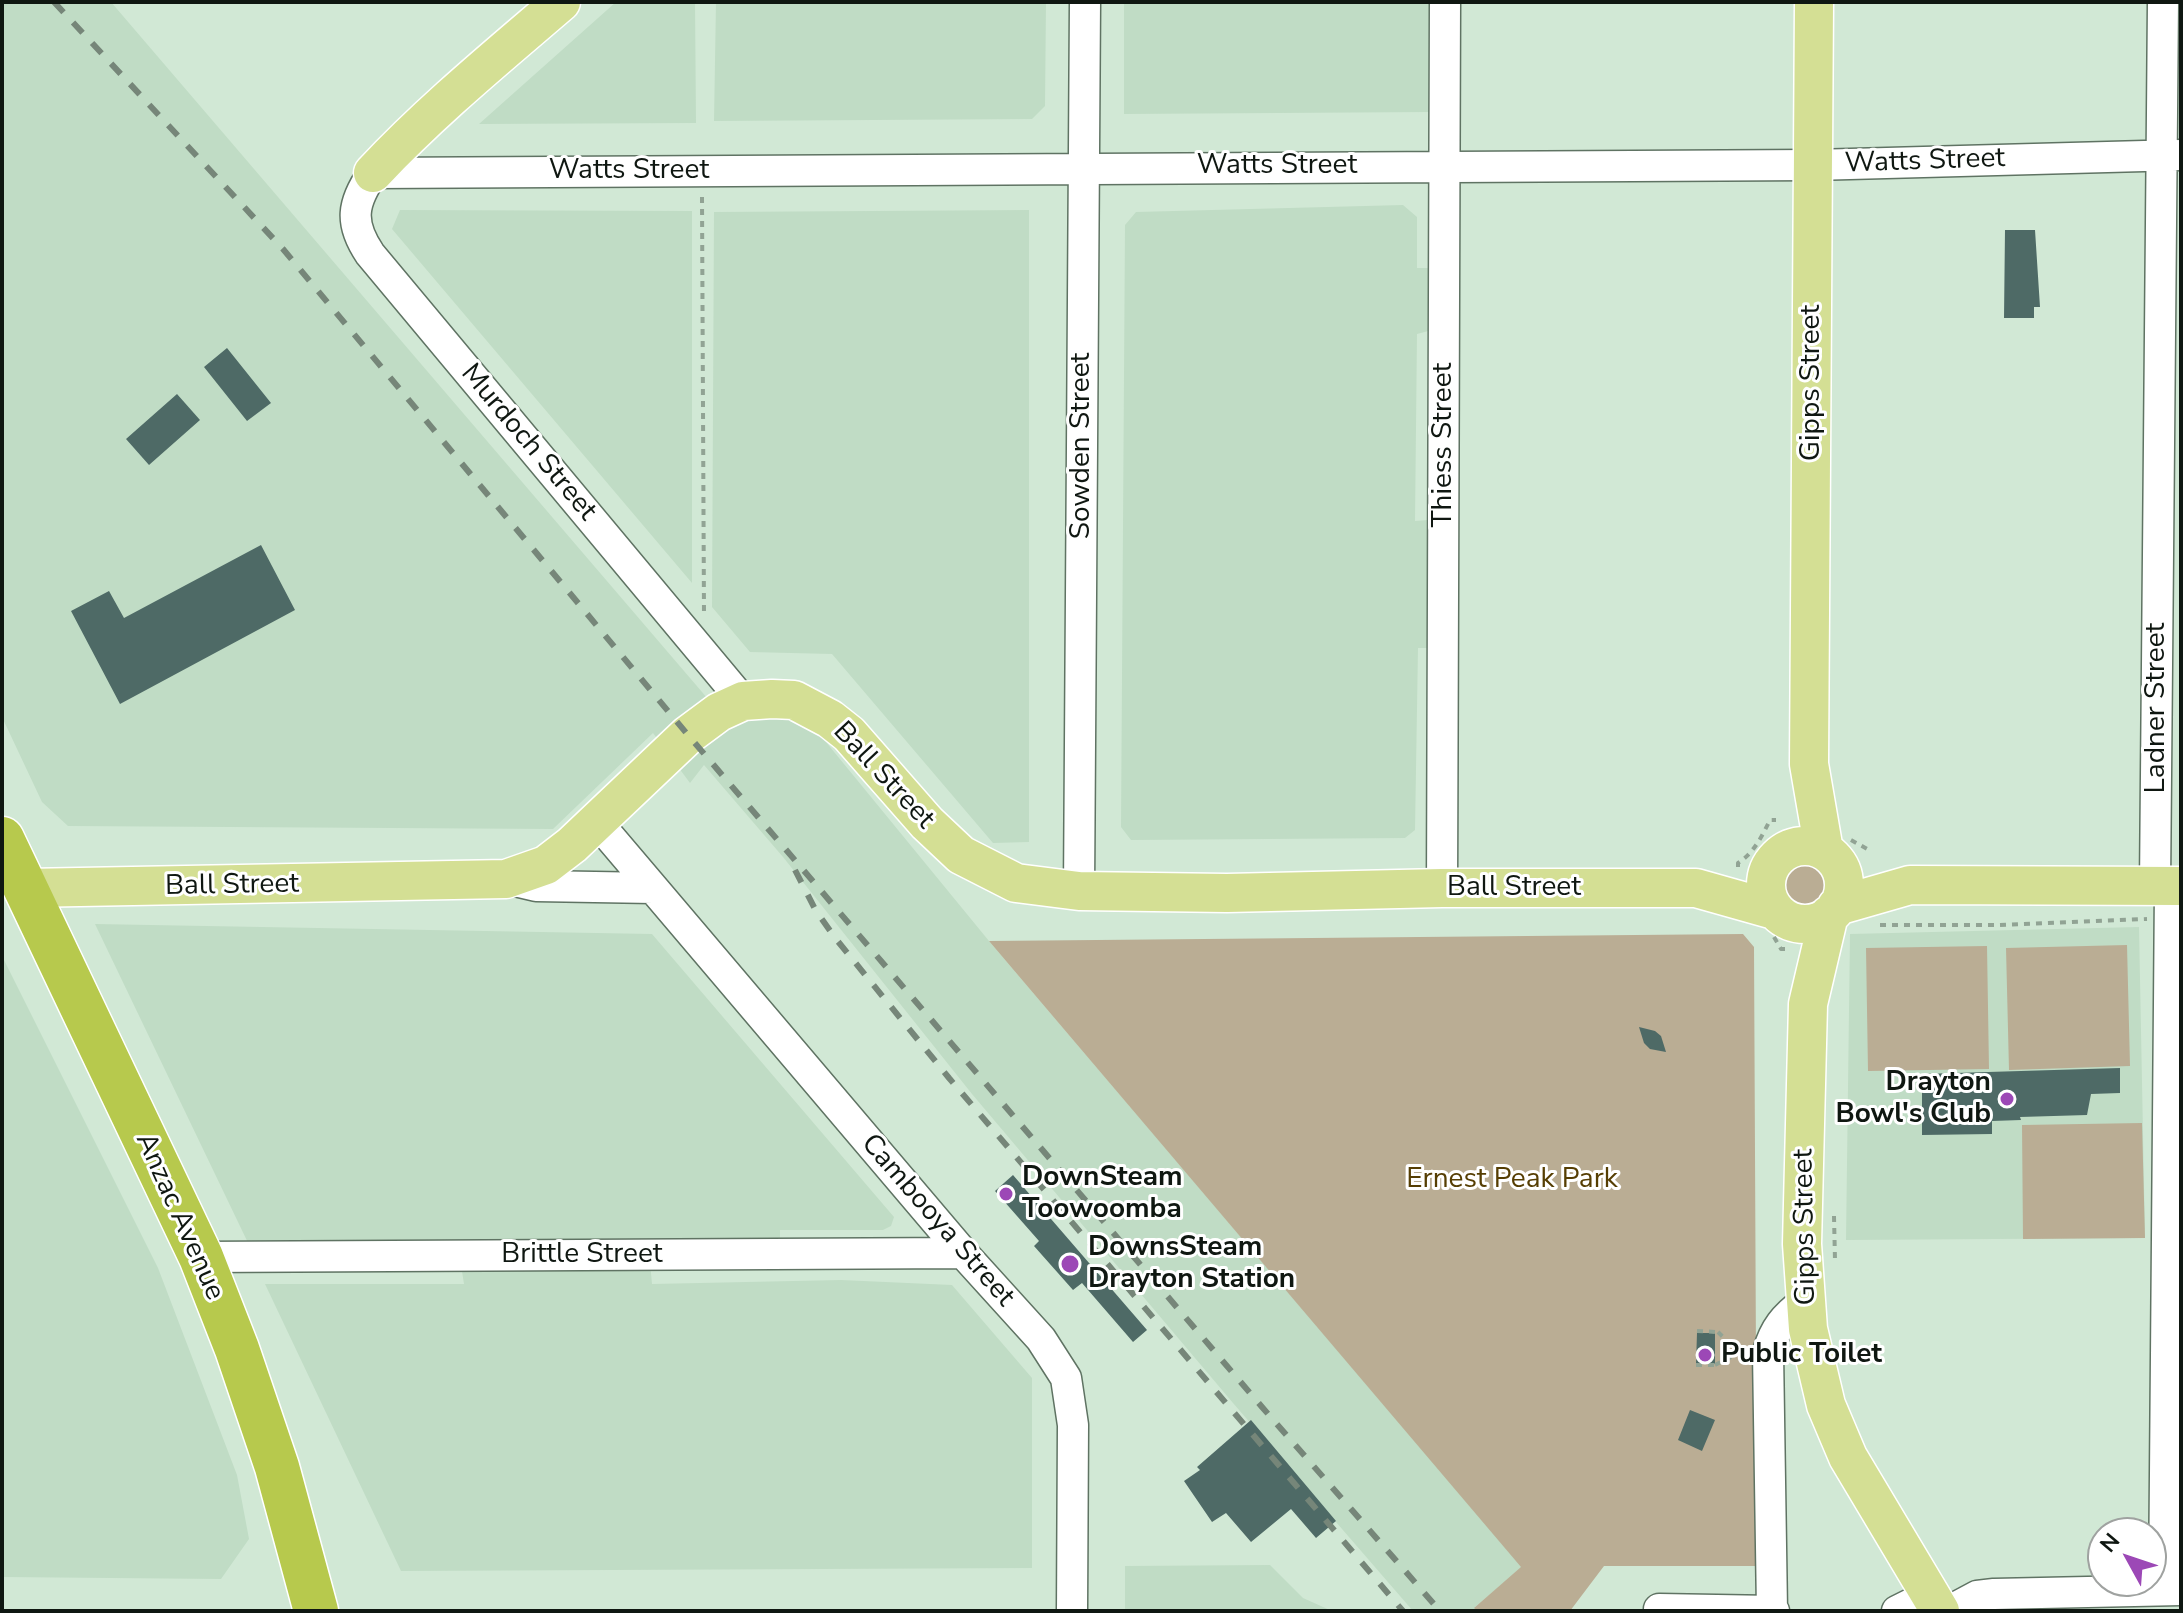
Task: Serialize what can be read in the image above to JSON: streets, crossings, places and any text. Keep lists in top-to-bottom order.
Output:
{
  "streets": {
    "highway": ["Anzac Avenue"],
    "main road": ["Gipps Street", "Ball Street"],
    "street": [
      "Watts Street",
      "Murdoch Street",
      "Thiess Street",
      "Sowden Street",
      "Ladner Street",
      "Cambooya Street",
      "Brittle Street"
    ]
  },
  "crossings": [
    ["Watts Street", "Gipps Street"],
    ["Watts Street", "Murdoch Street"],
    ["Watts Street", "Thiess Street"],
    ["Watts Street", "Sowden Street"],
    ["Watts Street", "Ladner Street"],
    ["Gipps Street", "Ball Street"],
    ["Murdoch Street", "Ball Street"],
    ["Thiess Street", "Ball Street"],
    ["Sowden Street", "Ball Street"],
    ["Ball Street", "Anzac Avenue"],
    ["Ball Street", "Cambooya Street"],
    ["Anzac Avenue", "Brittle Street"],
    ["Cambooya Street", "Brittle Street"]
  ],
  "parks": ["Ernest Peak Park"],
  "places": [
    "Drayton Bowl's Club",
    "DownSteam Toowoomba",
    "DownsSteam Drayton Station",
    "Public Toilet"
  ],
  "north": "top left"
}
